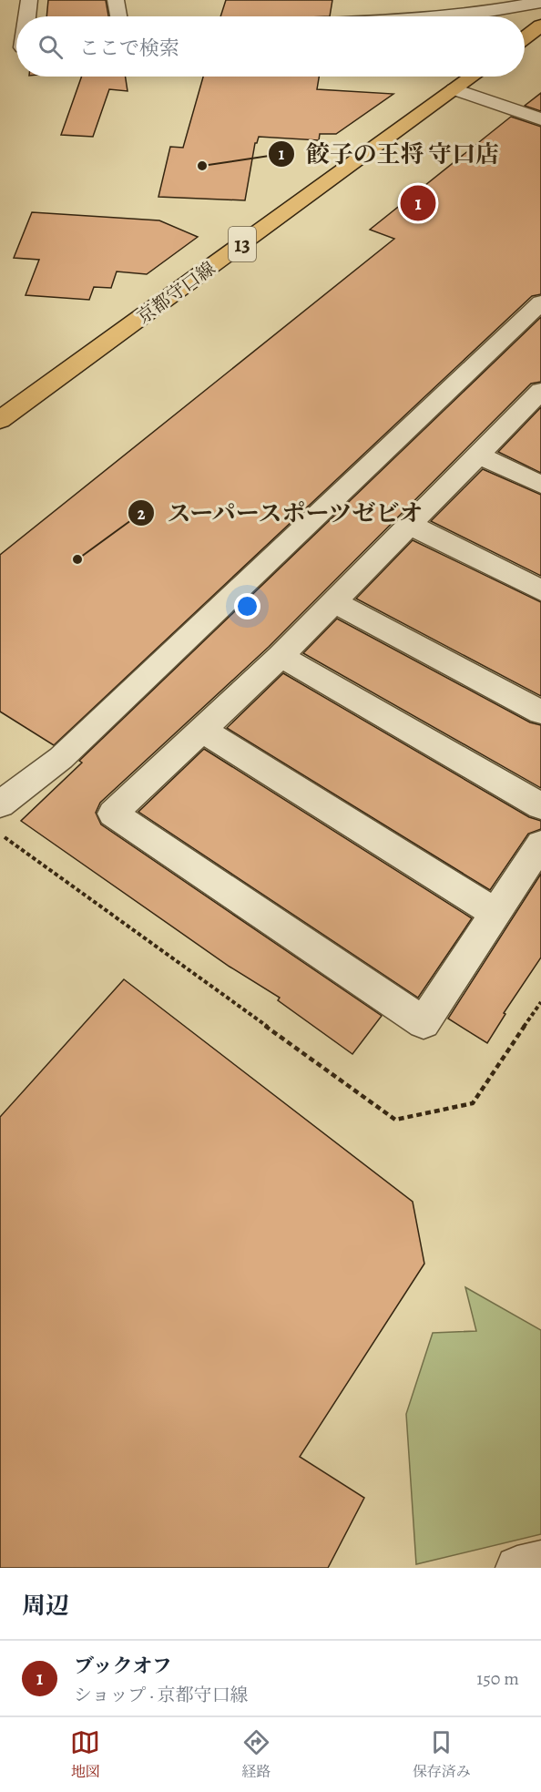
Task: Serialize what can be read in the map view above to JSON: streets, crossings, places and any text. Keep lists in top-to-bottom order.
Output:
{
  "streets": {
    "main road": ["13", "京都守口線"]
  },
  "places": ["餃子の王将 守口店", "スーパースポーツゼビオ"],
  "page": {
    "search": "ここで検索",
    "pins": "1",
    "heading": "周辺",
    "list": [
      {
        "mark": "1",
        "name": "ブックオフ",
        "note": "ショップ · 京都守口線",
        "value": "150 m"
      }
    ],
    "nav": ["地図", "経路", "保存済み"]
  }
}
